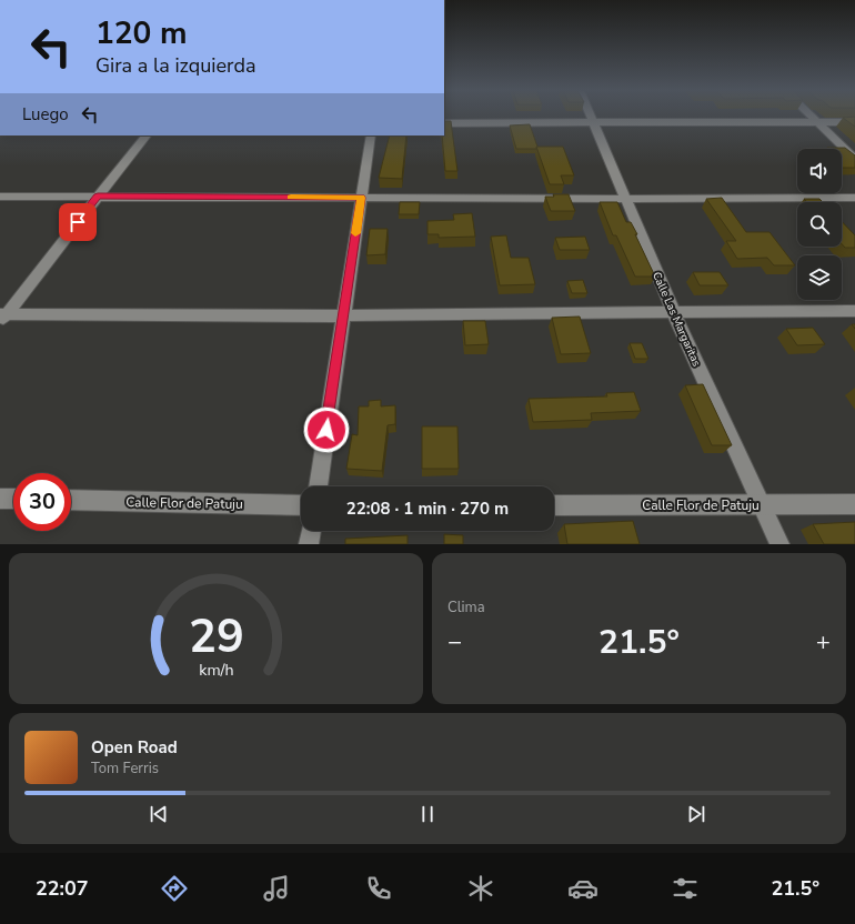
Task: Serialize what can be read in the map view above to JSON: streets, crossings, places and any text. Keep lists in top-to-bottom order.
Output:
{
  "streets": {
    "street": ["Calle Las Margaritas", "Calle Flor de Patuju"]
  },
  "crossings": [
    ["Calle Las Margaritas", "Calle Flor de Patuju"]
  ],
  "page": {
    "turn": ["120 m", "Gira a la izquierda"],
    "then": "Luego",
    "limit": "30",
    "trip": "22:08 · 1 min · 270 m",
    "tile": "Clima",
    "heat": ["−", "21.5°", "+"],
    "song": ["Open Road", "Tom Ferris"],
    "tabs": ["22:07", "21.5°"],
    "gauge": ["29", "km/h"]
  }
}
